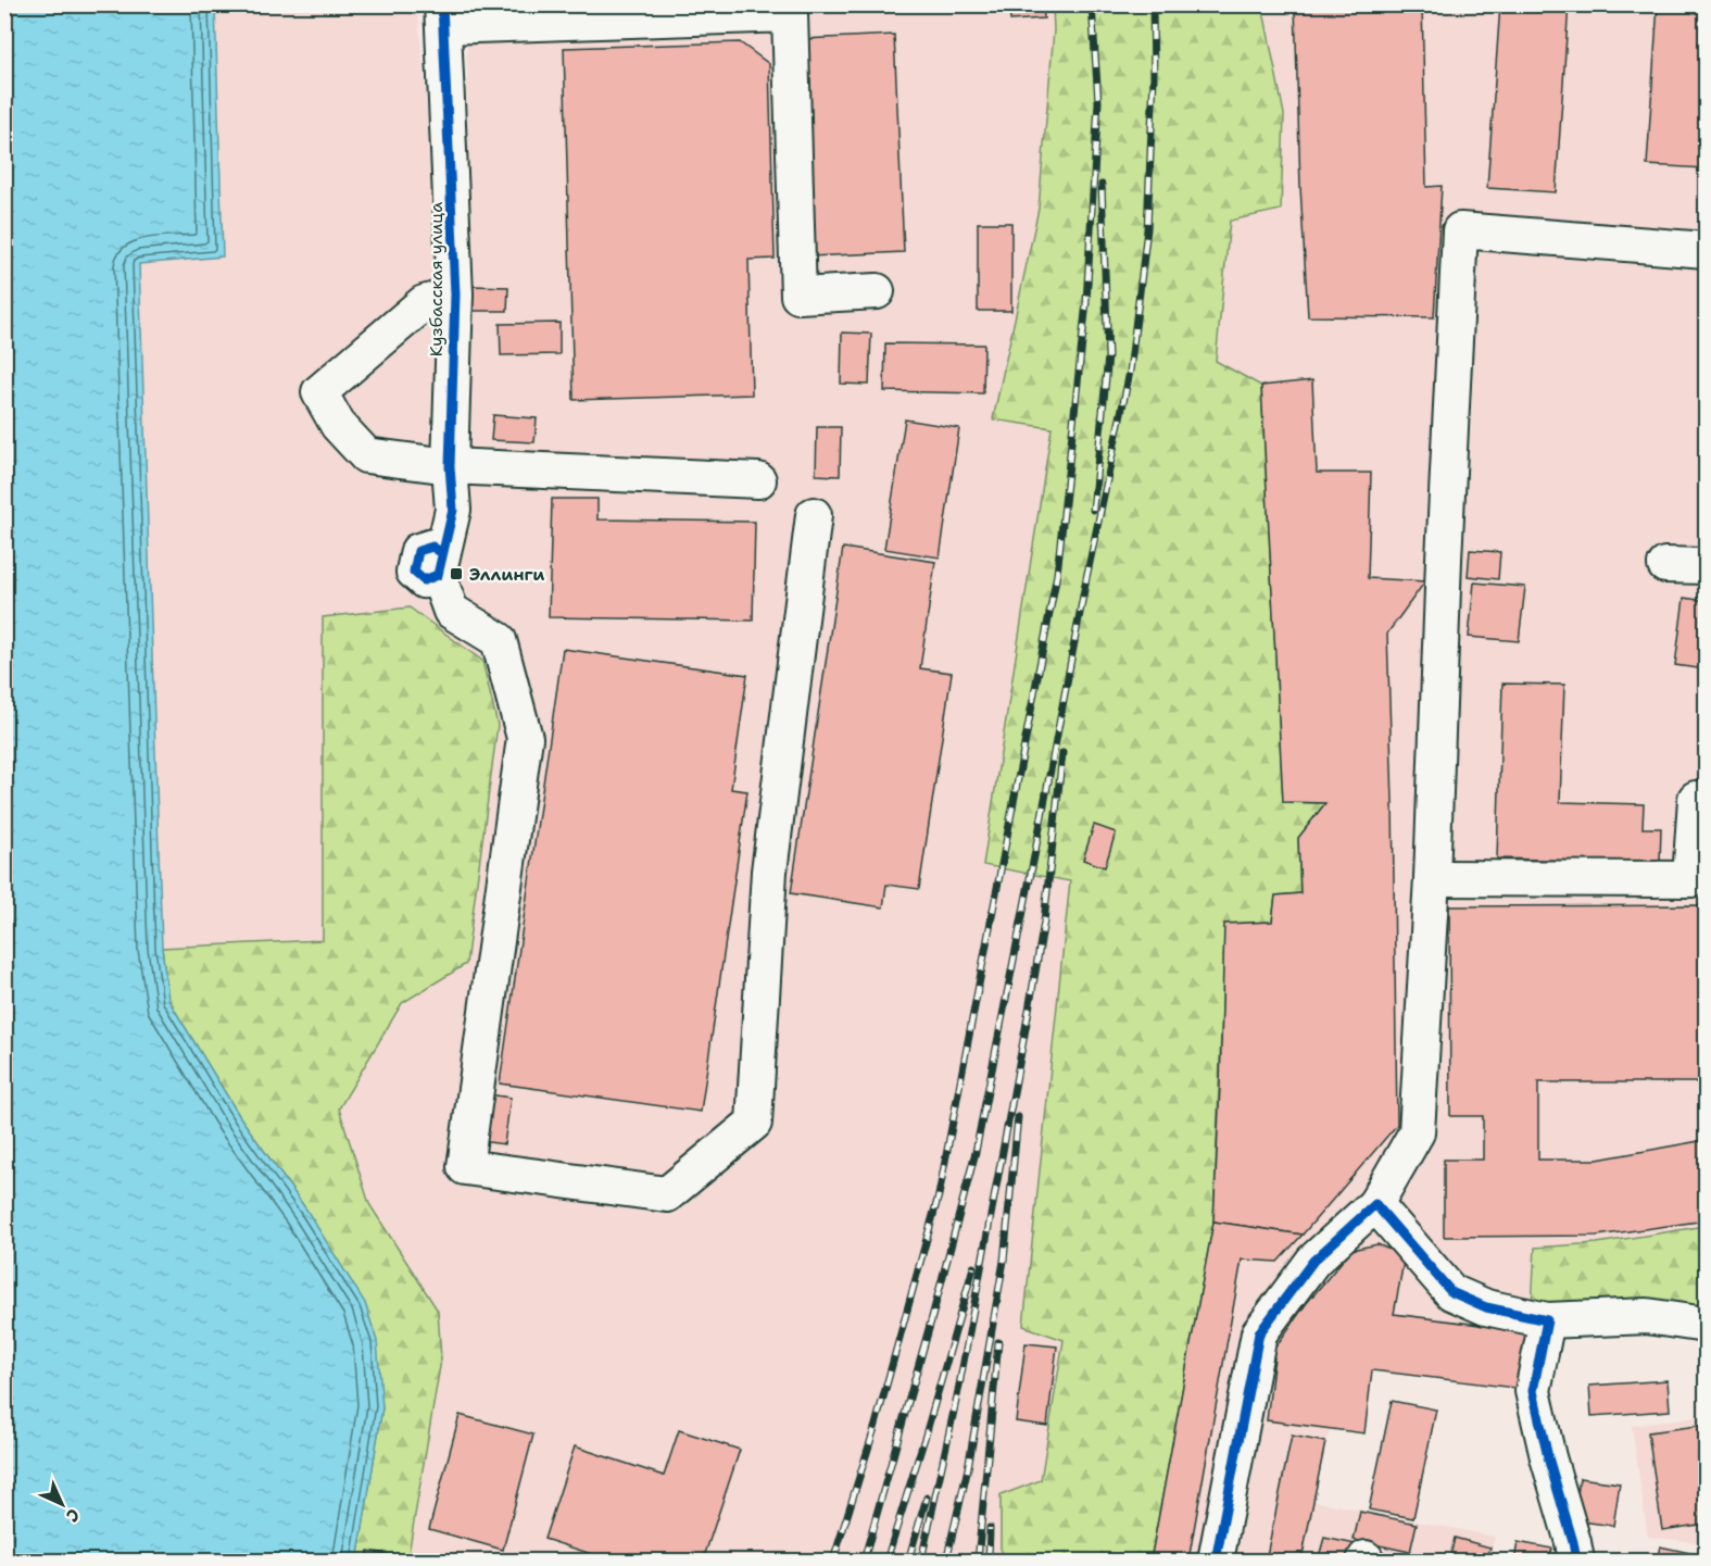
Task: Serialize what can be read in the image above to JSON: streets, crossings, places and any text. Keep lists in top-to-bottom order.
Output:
{
  "streets": {
    "street": ["Кузбасская улица"]
  },
  "places": {
    "transit": ["Эллинги"]
  },
  "north": "bottom right"
}
